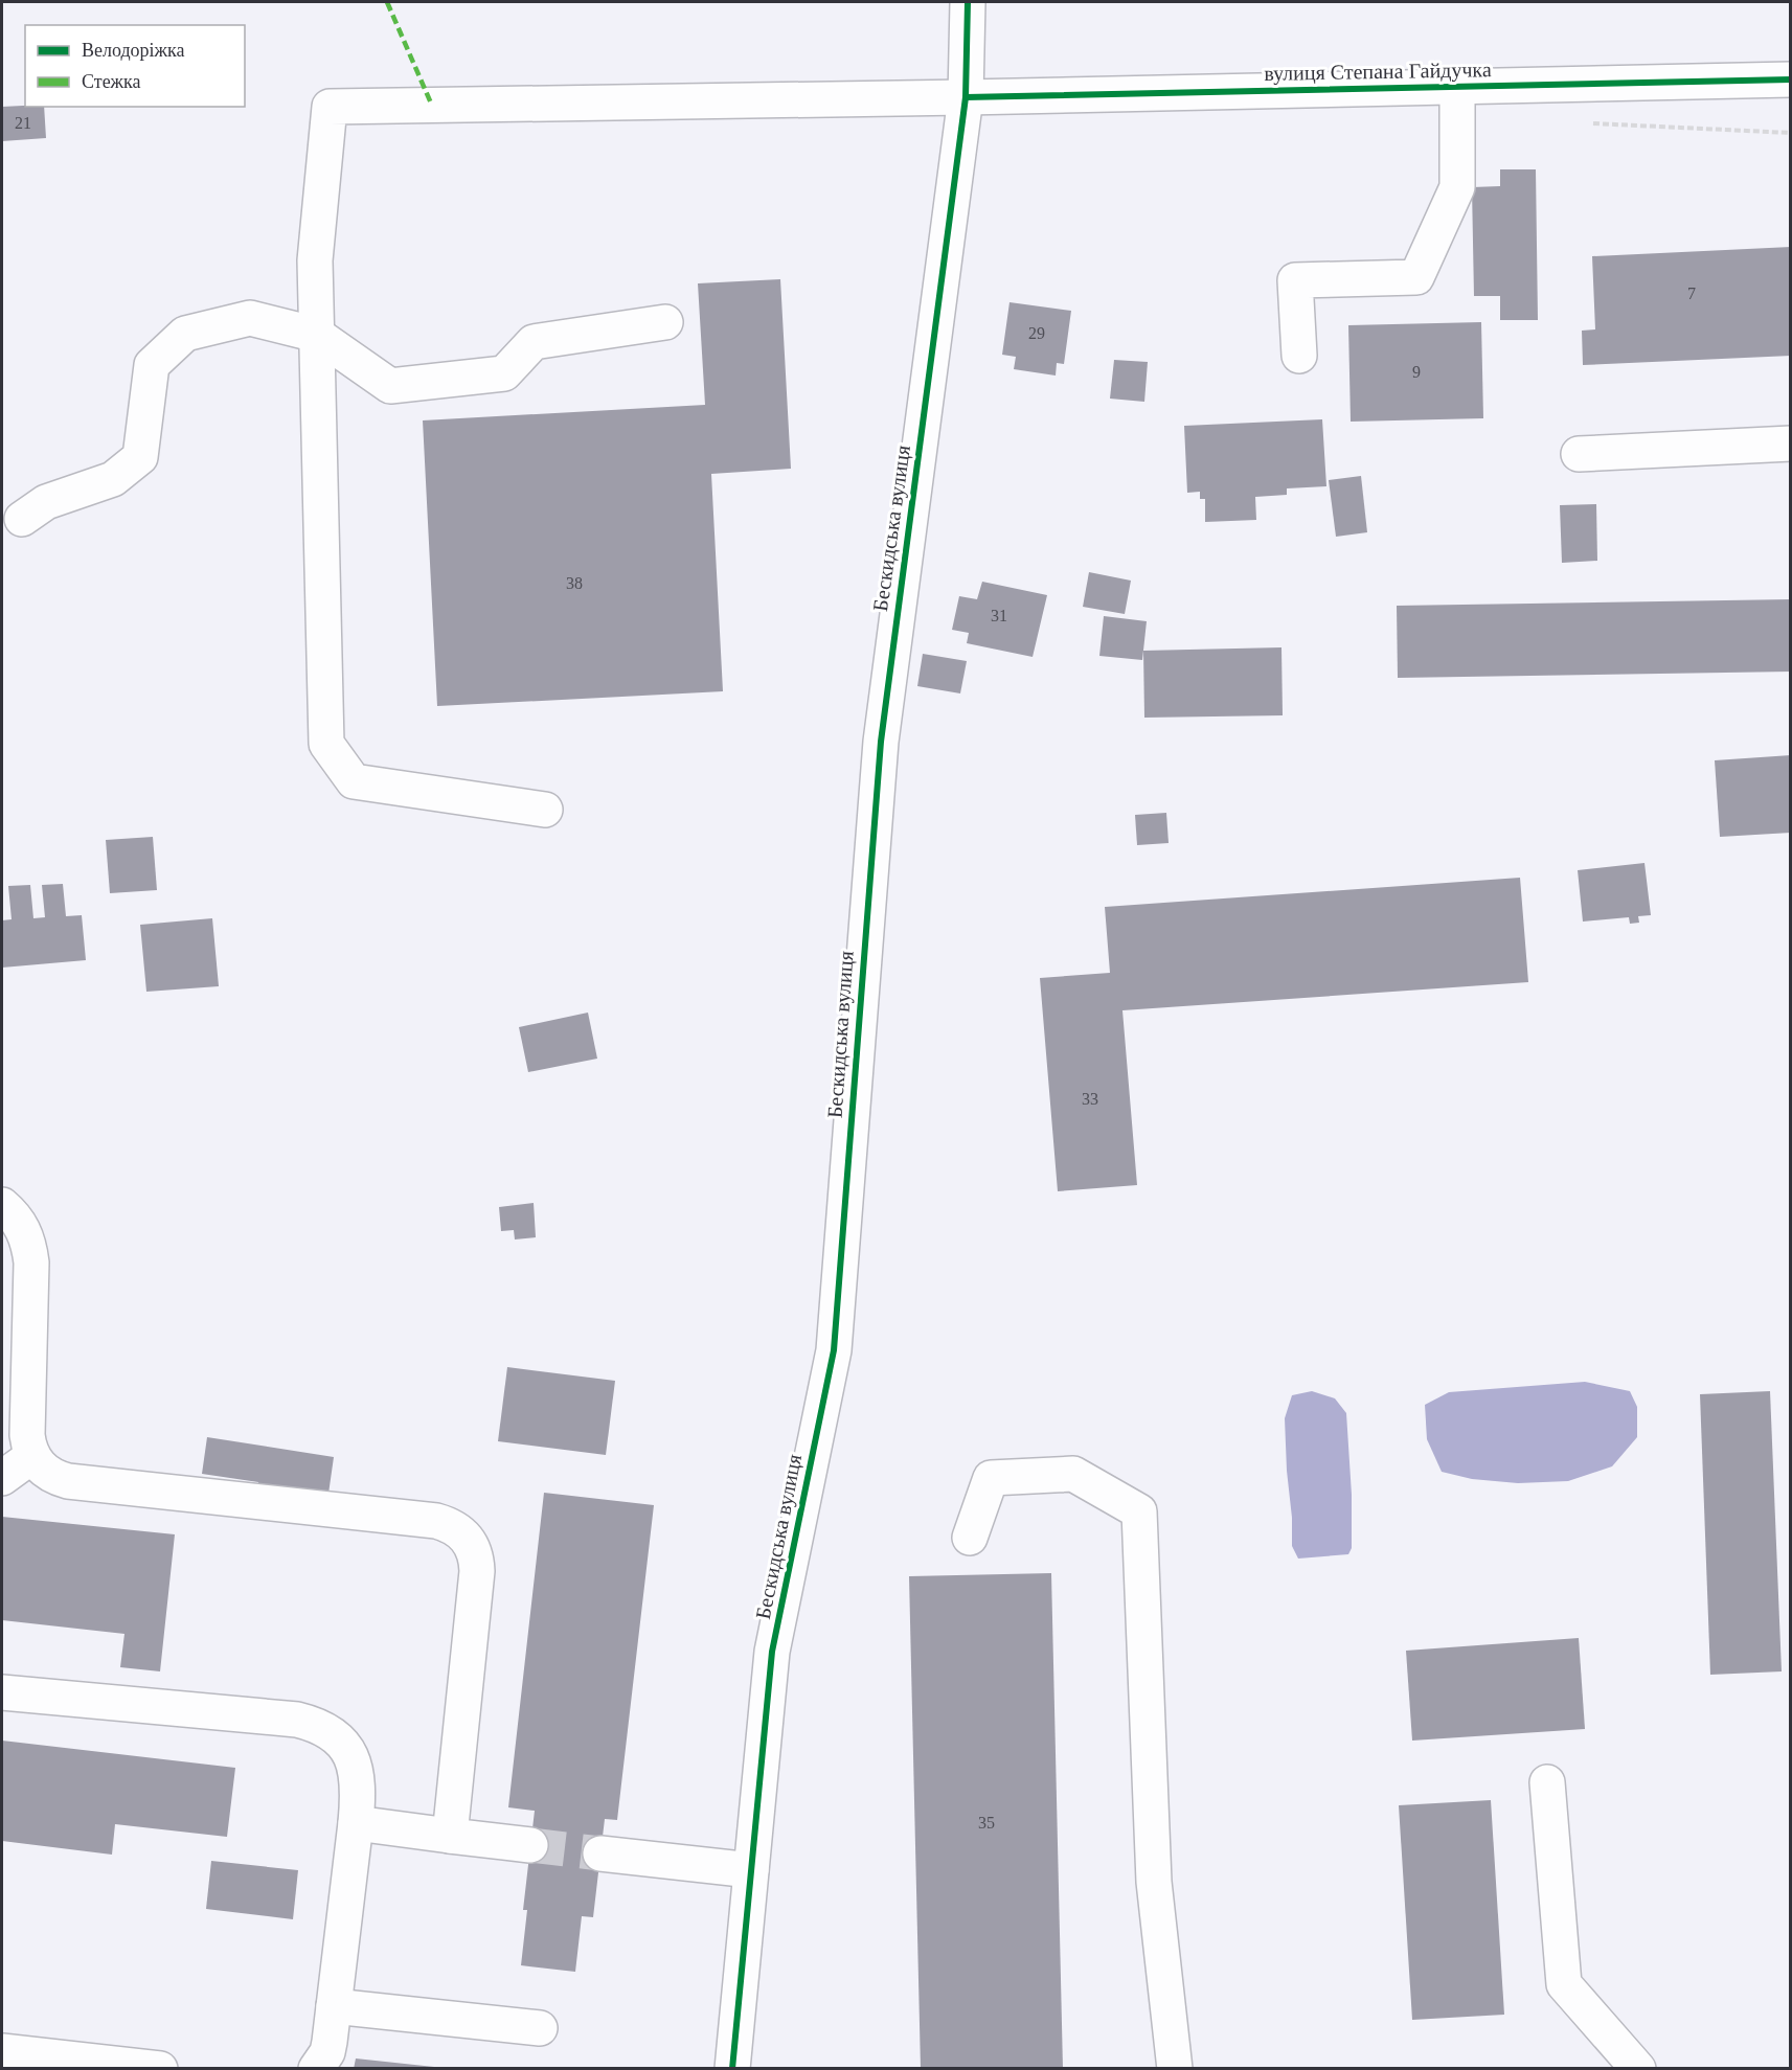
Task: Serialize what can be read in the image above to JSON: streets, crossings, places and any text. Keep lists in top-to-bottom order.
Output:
{
  "streets": {
    "street": ["вулиця Степана Гайдучка", "Бескидська вулиця"]
  },
  "crossings": [
    ["вулиця Степана Гайдучка", "Бескидська вулиця"]
  ],
  "house_numbers": [
    "21",
    "7",
    "29",
    "9",
    "38",
    "31",
    "33",
    "35"
  ],
  "legend": ["Велодоріжка", "Стежка"]
}
